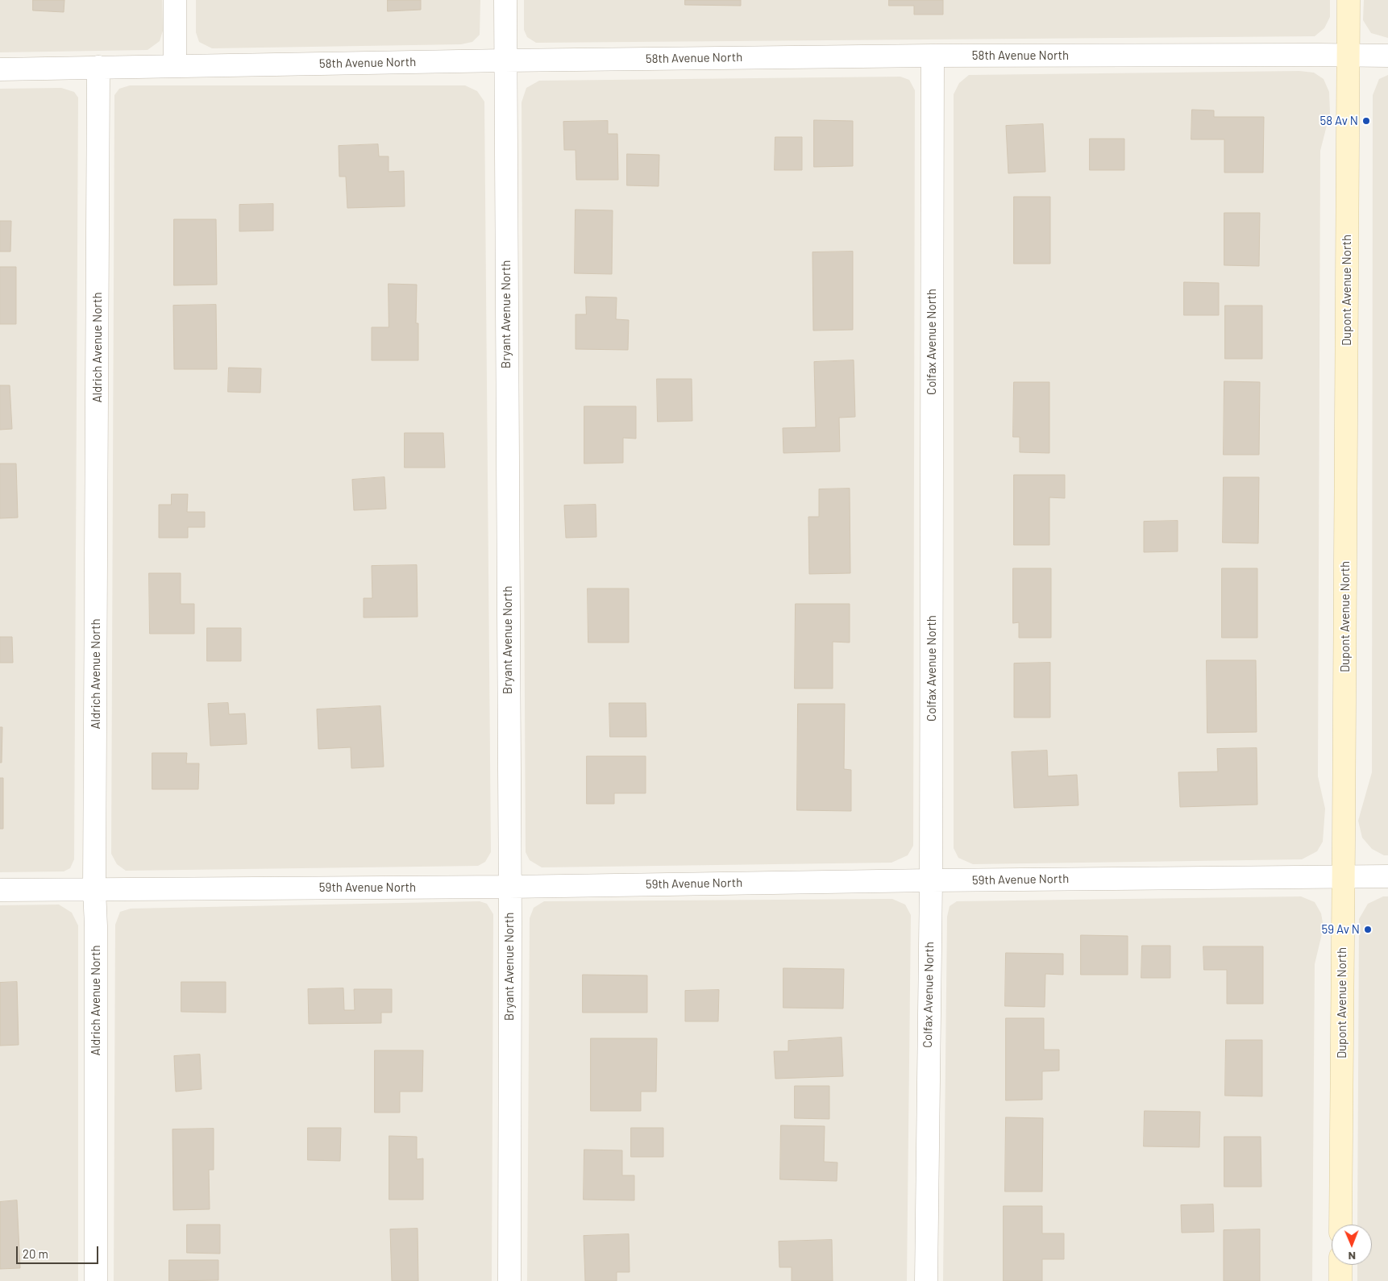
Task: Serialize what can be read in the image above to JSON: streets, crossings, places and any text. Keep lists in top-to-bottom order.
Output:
{
  "streets": {
    "street": [
      "58th Avenue North",
      "Dupont Avenue North",
      "Bryant Avenue North",
      "Colfax Avenue North",
      "Aldrich Avenue North",
      "59th Avenue North"
    ]
  },
  "crossings": [
    ["58th Avenue North", "Dupont Avenue North"],
    ["58th Avenue North", "Bryant Avenue North"],
    ["58th Avenue North", "Colfax Avenue North"],
    ["58th Avenue North", "Aldrich Avenue North"],
    ["Dupont Avenue North", "59th Avenue North"],
    ["Bryant Avenue North", "59th Avenue North"],
    ["Colfax Avenue North", "59th Avenue North"],
    ["Aldrich Avenue North", "59th Avenue North"]
  ],
  "places": ["58 Av N", "59 Av N"],
  "scale_bar": "20 m",
  "north": "bottom"
}
